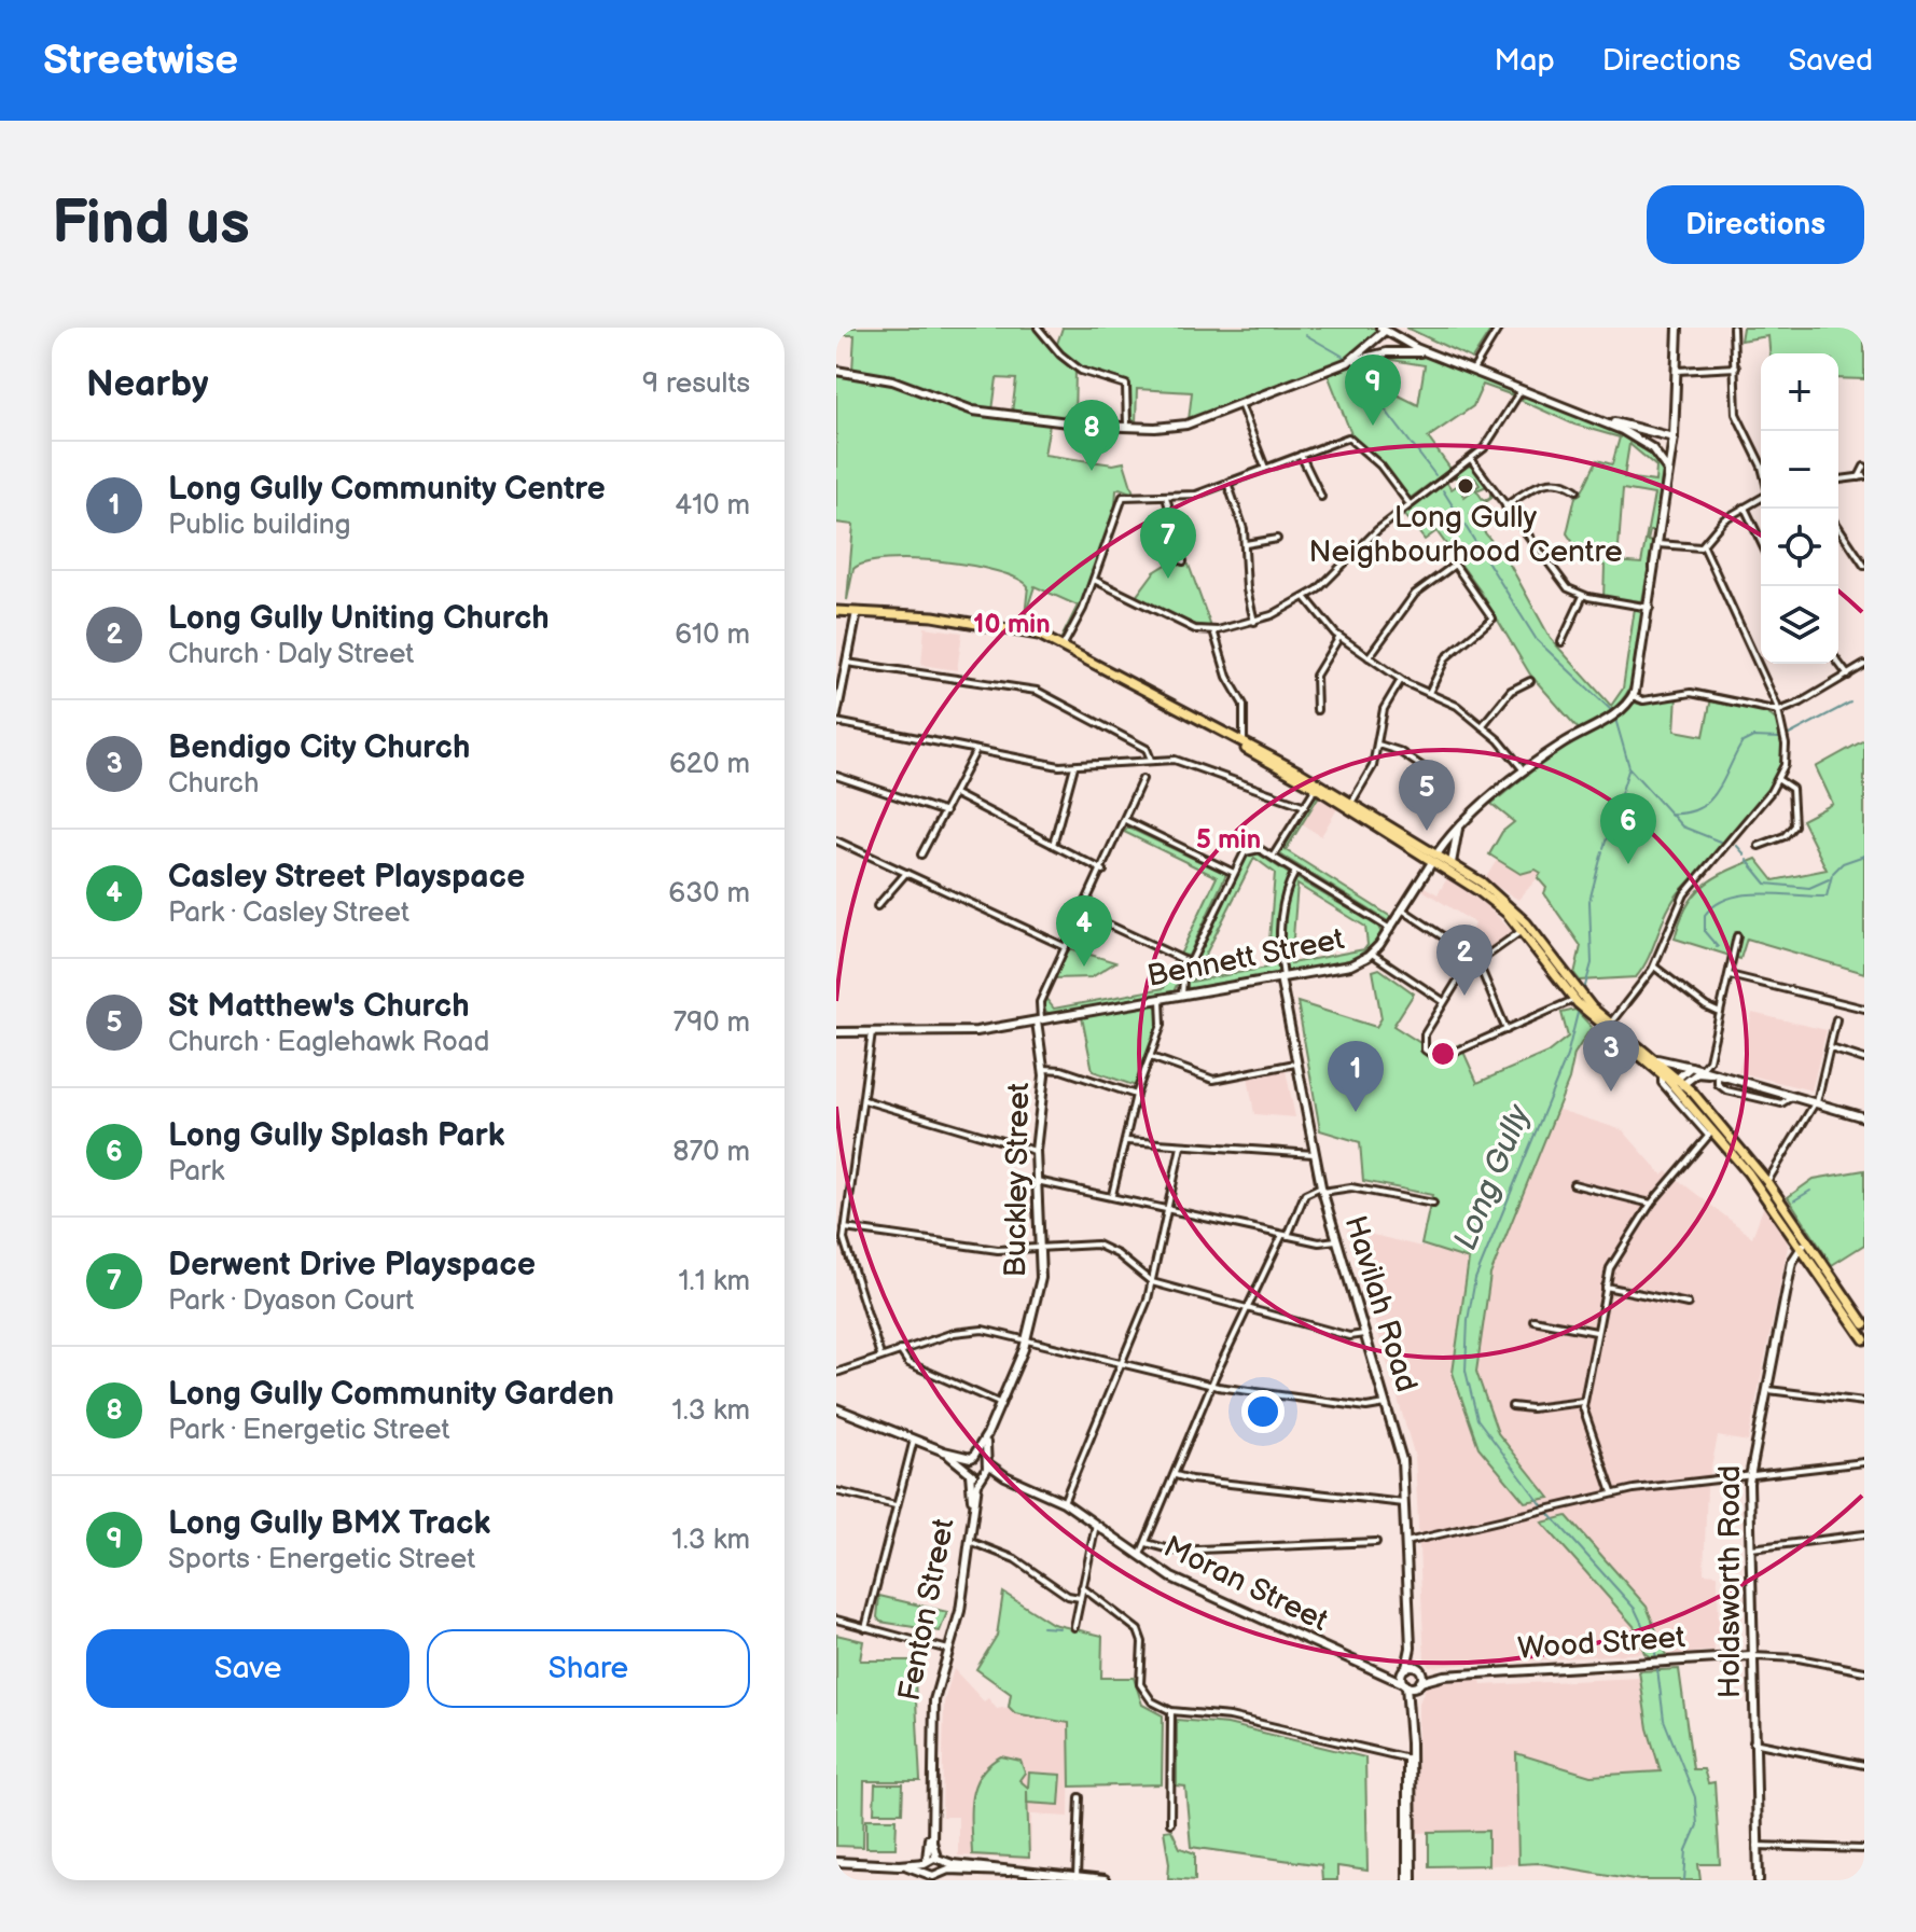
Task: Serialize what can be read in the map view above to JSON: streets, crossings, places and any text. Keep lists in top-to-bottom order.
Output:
{
  "streets": {
    "street": [
      "Bennett Street",
      "Buckley Street",
      "Havilah Road",
      "Holdsworth Road",
      "Moran Street",
      "Fenton Street",
      "Wood Street"
    ]
  },
  "crossings": [
    ["Bennett Street", "Buckley Street"],
    ["Bennett Street", "Havilah Road"],
    ["Buckley Street", "Moran Street"],
    ["Buckley Street", "Fenton Street"],
    ["Havilah Road", "Moran Street"],
    ["Havilah Road", "Wood Street"],
    ["Holdsworth Road", "Wood Street"],
    ["Moran Street", "Fenton Street"],
    ["Moran Street", "Wood Street"]
  ],
  "water": ["Long Gully"],
  "places": ["Long Gully Neighbourhood Centre"],
  "page": {
    "header": "Streetwise",
    "nav": ["Map", "Directions", "Saved"],
    "buttons": [
      "Directions",
      ["Save", "Share"]
    ],
    "title": "Find us",
    "heading": ["Nearby", "9 results"],
    "map_buttons": ["+", "−"],
    "pins": [
      "9",
      "8",
      "7",
      "5",
      "6",
      "4",
      "2",
      "3",
      "1"
    ],
    "list": [
      {
        "mark": "1",
        "name": "Long Gully Community Centre",
        "note": "Public building",
        "value": "410 m"
      },
      {
        "mark": "2",
        "name": "Long Gully Uniting Church",
        "note": "Church · Daly Street",
        "value": "610 m"
      },
      {
        "mark": "3",
        "name": "Bendigo City Church",
        "note": "Church",
        "value": "620 m"
      },
      {
        "mark": "4",
        "name": "Casley Street Playspace",
        "note": "Park · Casley Street",
        "value": "630 m"
      },
      {
        "mark": "5",
        "name": "St Matthew's Church",
        "note": "Church · Eaglehawk Road",
        "value": "790 m"
      },
      {
        "mark": "6",
        "name": "Long Gully Splash Park",
        "note": "Park",
        "value": "870 m"
      },
      {
        "mark": "7",
        "name": "Derwent Drive Playspace",
        "note": "Park · Dyason Court",
        "value": "1.1 km"
      },
      {
        "mark": "8",
        "name": "Long Gully Community Garden",
        "note": "Park · Energetic Street",
        "value": "1.3 km"
      },
      {
        "mark": "9",
        "name": "Long Gully BMX Track",
        "note": "Sports · Energetic Street",
        "value": "1.3 km"
      }
    ]
  },
  "rings": ["10 min", "5 min"]
}
